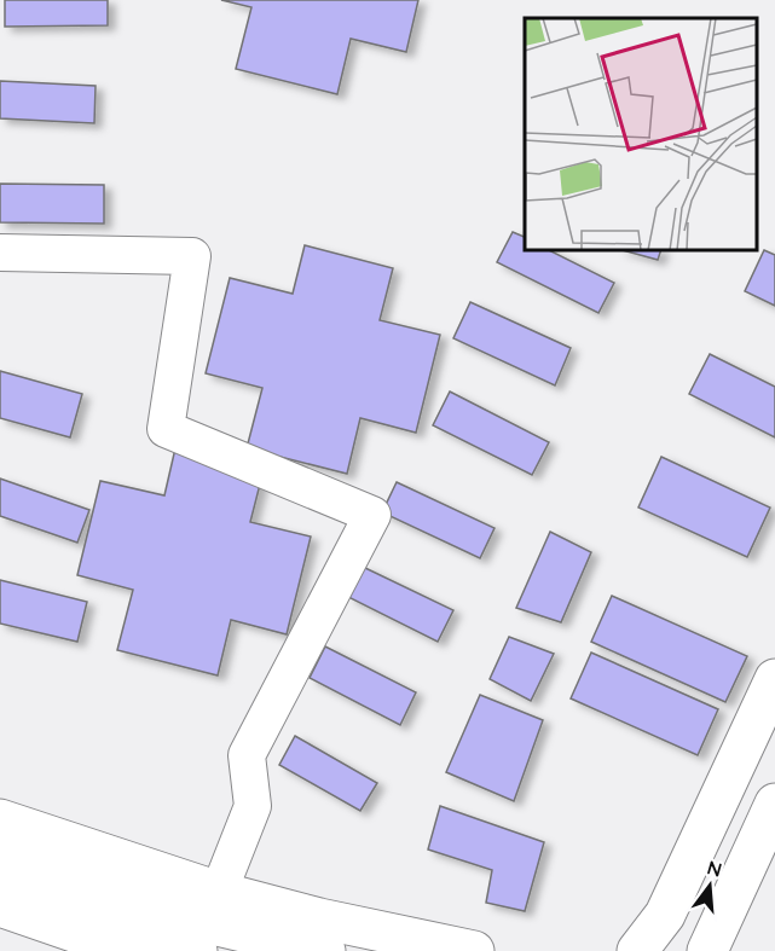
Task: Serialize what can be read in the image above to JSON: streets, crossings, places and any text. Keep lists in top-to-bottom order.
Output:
{
  "north": "top"
}
